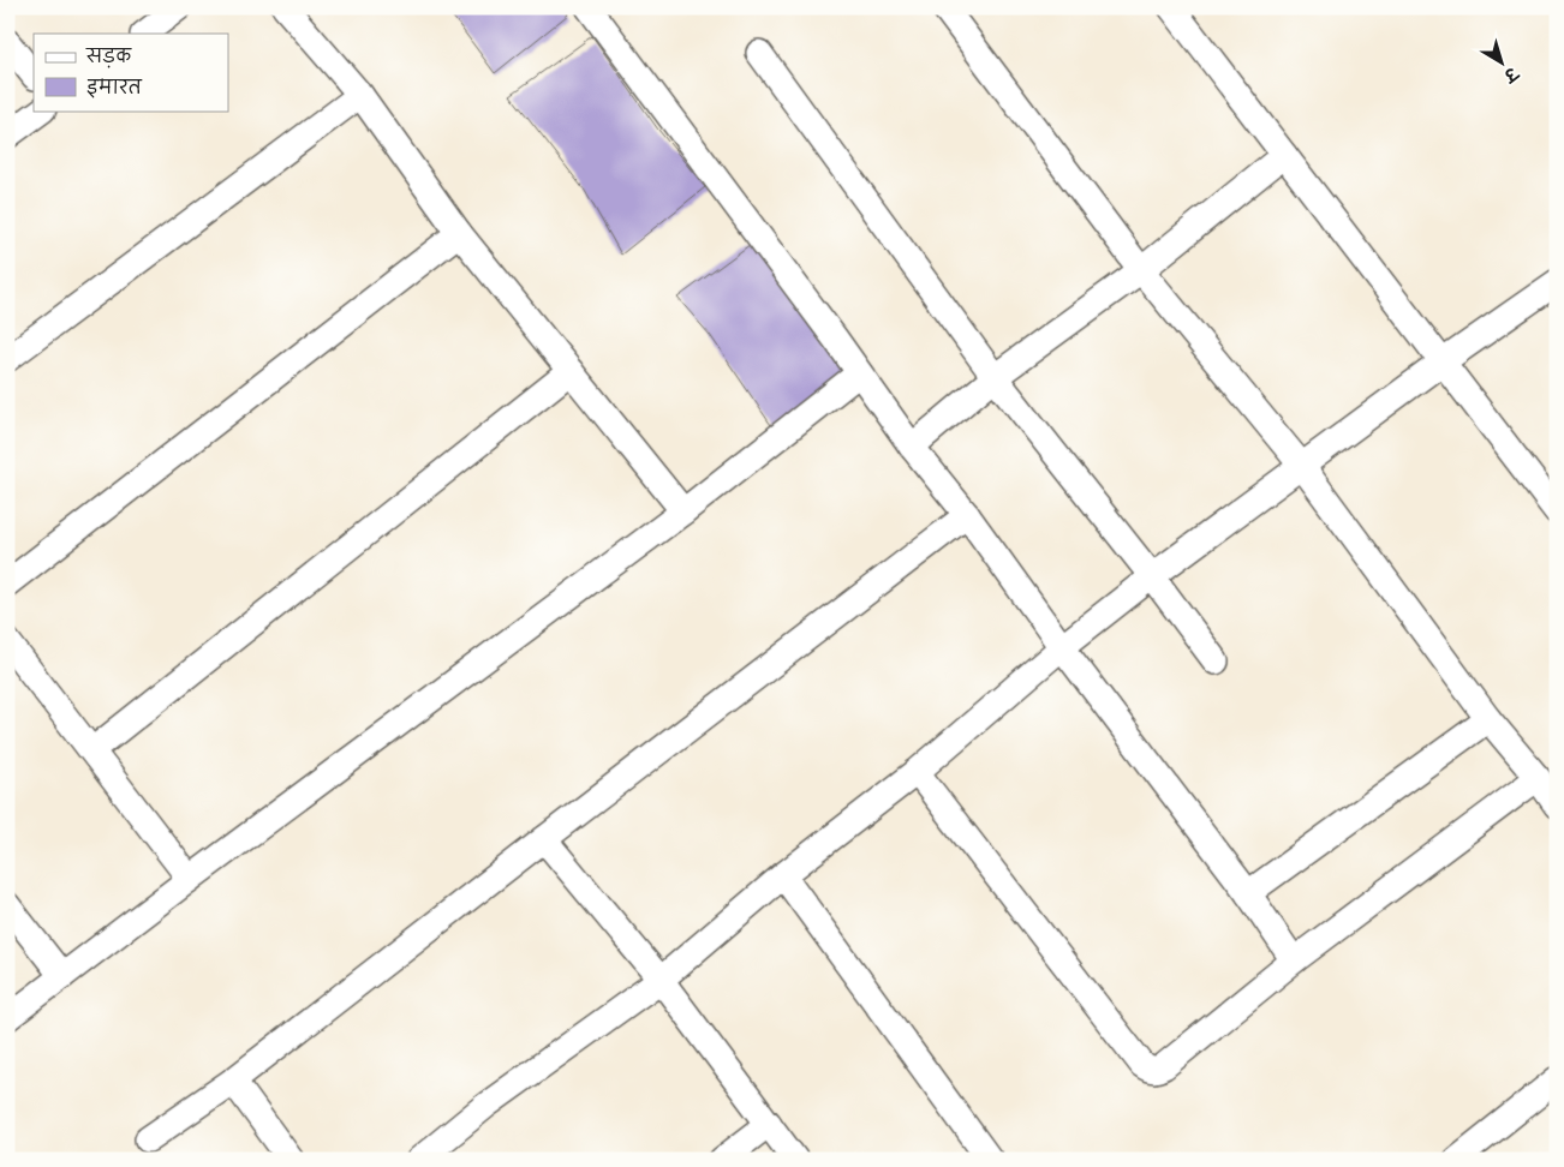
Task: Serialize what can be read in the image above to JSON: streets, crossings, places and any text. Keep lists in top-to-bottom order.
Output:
{
  "legend": ["सड़क", "इमारत"],
  "north": "bottom right"
}
